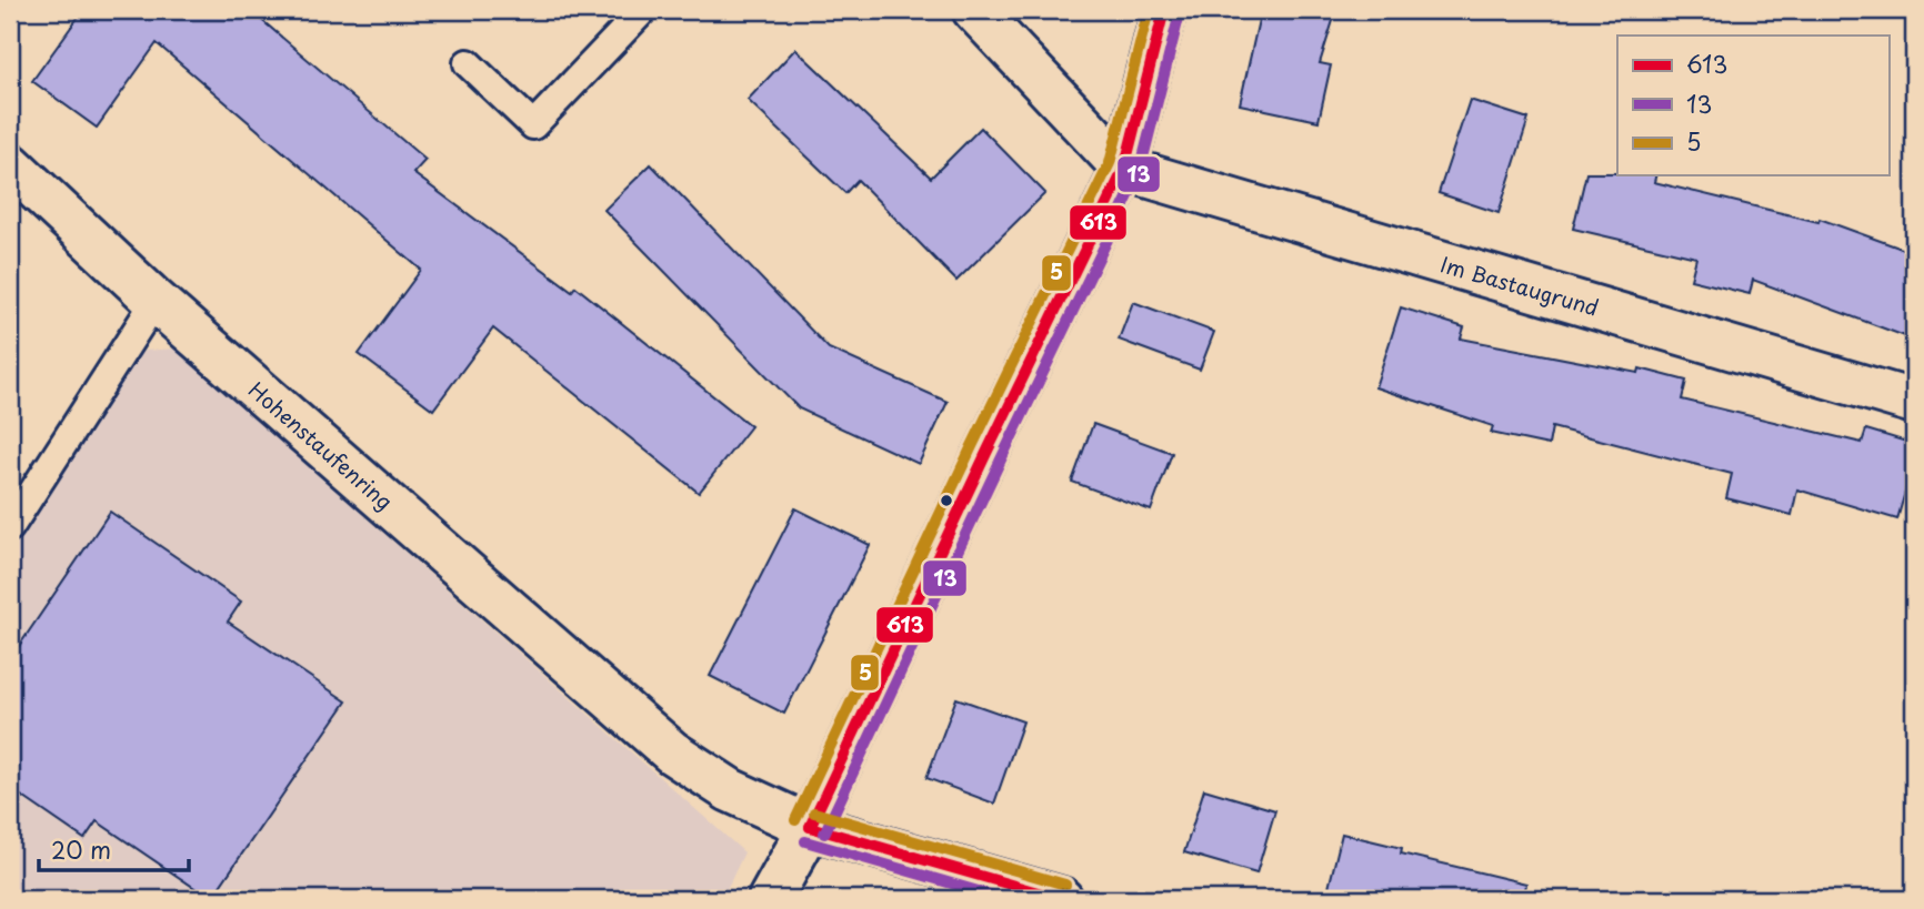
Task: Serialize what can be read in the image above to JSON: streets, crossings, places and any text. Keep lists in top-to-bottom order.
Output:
{
  "streets": {
    "street": ["Im Bastaugrund", "Hohenstaufenring"]
  },
  "lines": ["transit line 613", "transit line 5", "transit line 13"],
  "legend": ["613", "13", "5"],
  "scale_bar": "20 m"
}
